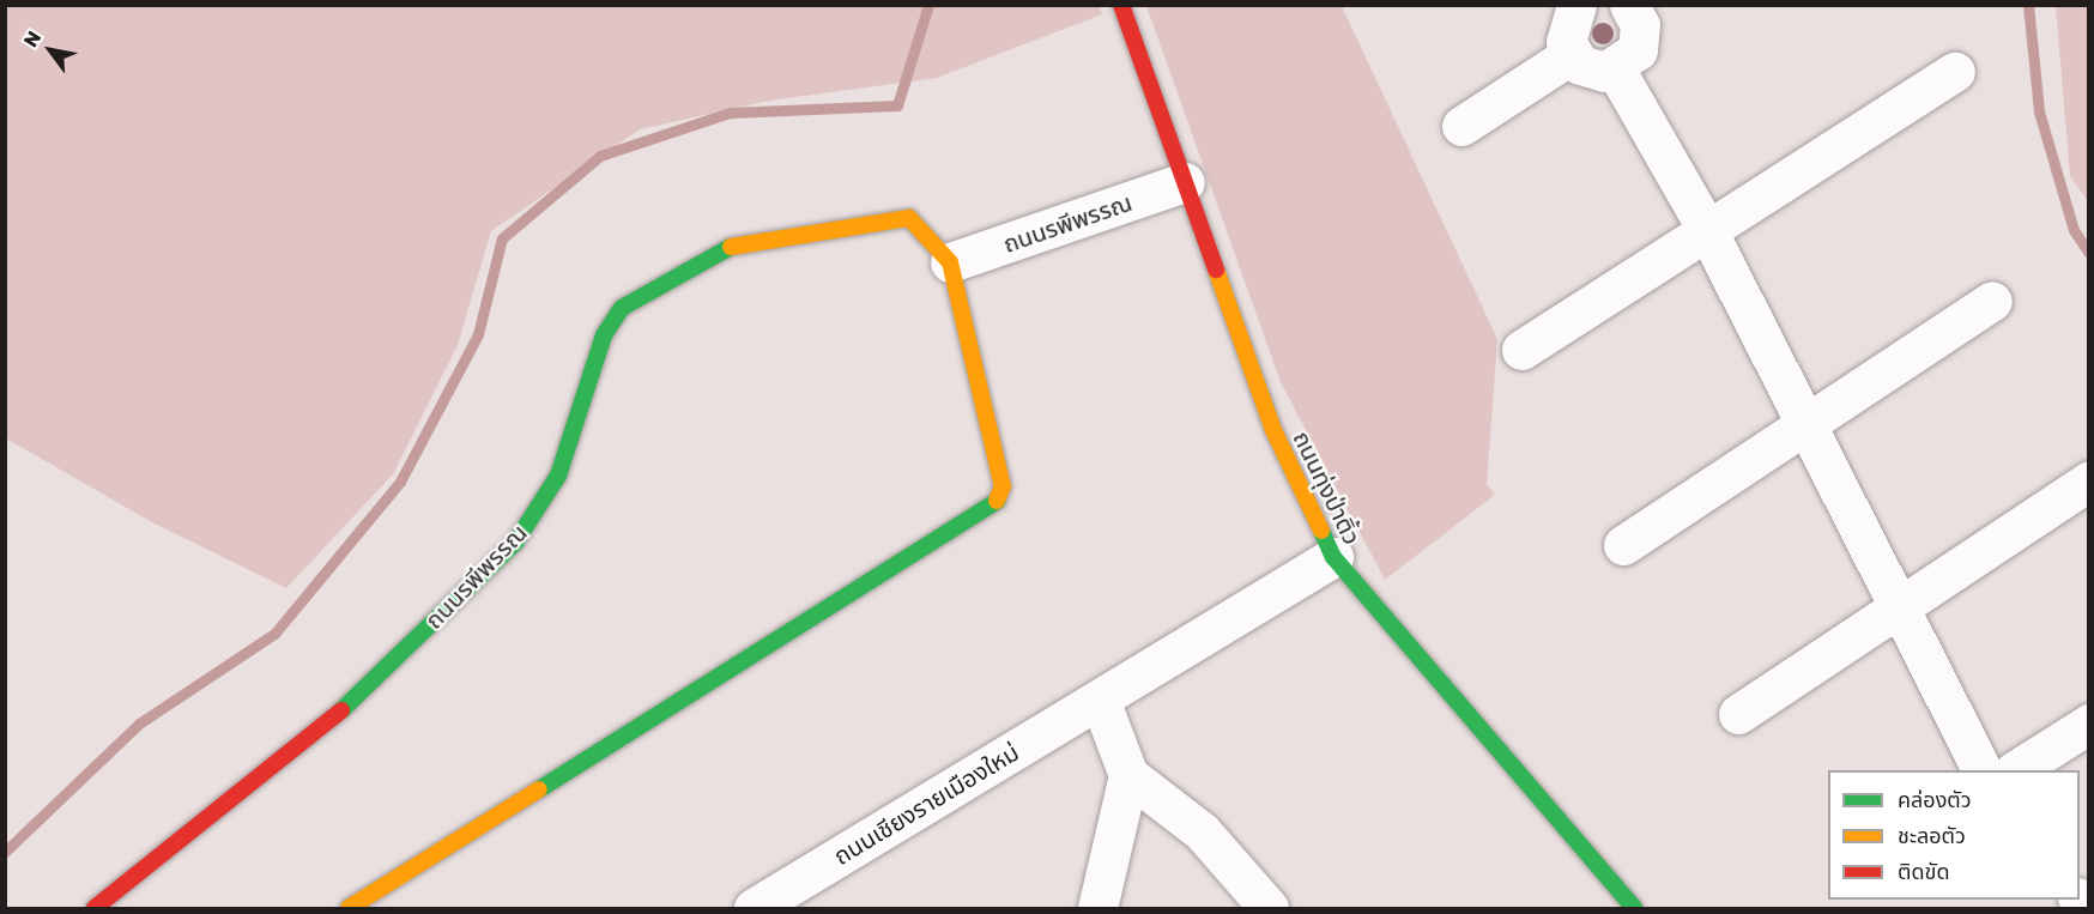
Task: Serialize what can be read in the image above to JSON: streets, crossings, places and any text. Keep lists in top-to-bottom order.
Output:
{
  "streets": {
    "street": ["ถนนรพีพรรณ", "ถนนทุ่งป่าติ้ว", "ถนนเชียงรายเมืองใหม่"]
  },
  "crossings": [
    ["ถนนรพีพรรณ", "ถนนทุ่งป่าติ้ว"],
    ["ถนนทุ่งป่าติ้ว", "ถนนเชียงรายเมืองใหม่"]
  ],
  "legend": ["คล่องตัว", "ชะลอตัว", "ติดขัด"],
  "north": "top left"
}
